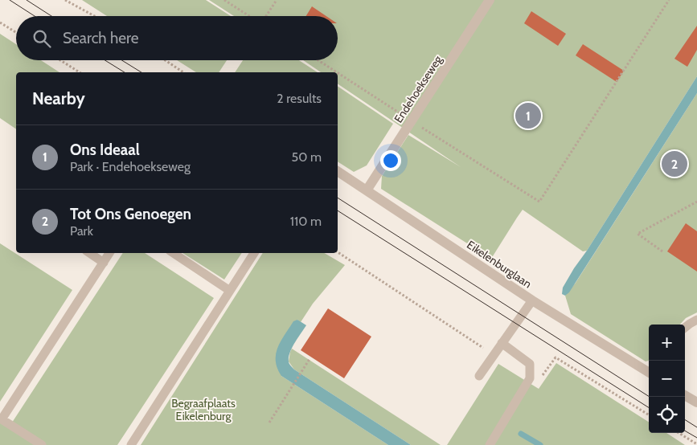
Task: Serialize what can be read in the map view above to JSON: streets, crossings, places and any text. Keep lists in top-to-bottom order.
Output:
{
  "streets": {
    "street": ["Endehoekseweg", "Eikelenburglaan"]
  },
  "crossings": [
    ["Endehoekseweg", "Eikelenburglaan"]
  ],
  "parks": ["Begraafplaats Eikelenburg"],
  "page": {
    "search": "Search here",
    "heading": ["Nearby", "2 results"],
    "pins": ["1", "2"],
    "list": [
      {
        "mark": "1",
        "name": "Ons Ideaal",
        "note": "Park · Endehoekseweg",
        "value": "50 m"
      },
      {
        "mark": "2",
        "name": "Tot Ons Genoegen",
        "note": "Park",
        "value": "110 m"
      }
    ],
    "map_buttons": ["+", "−"]
  }
}
